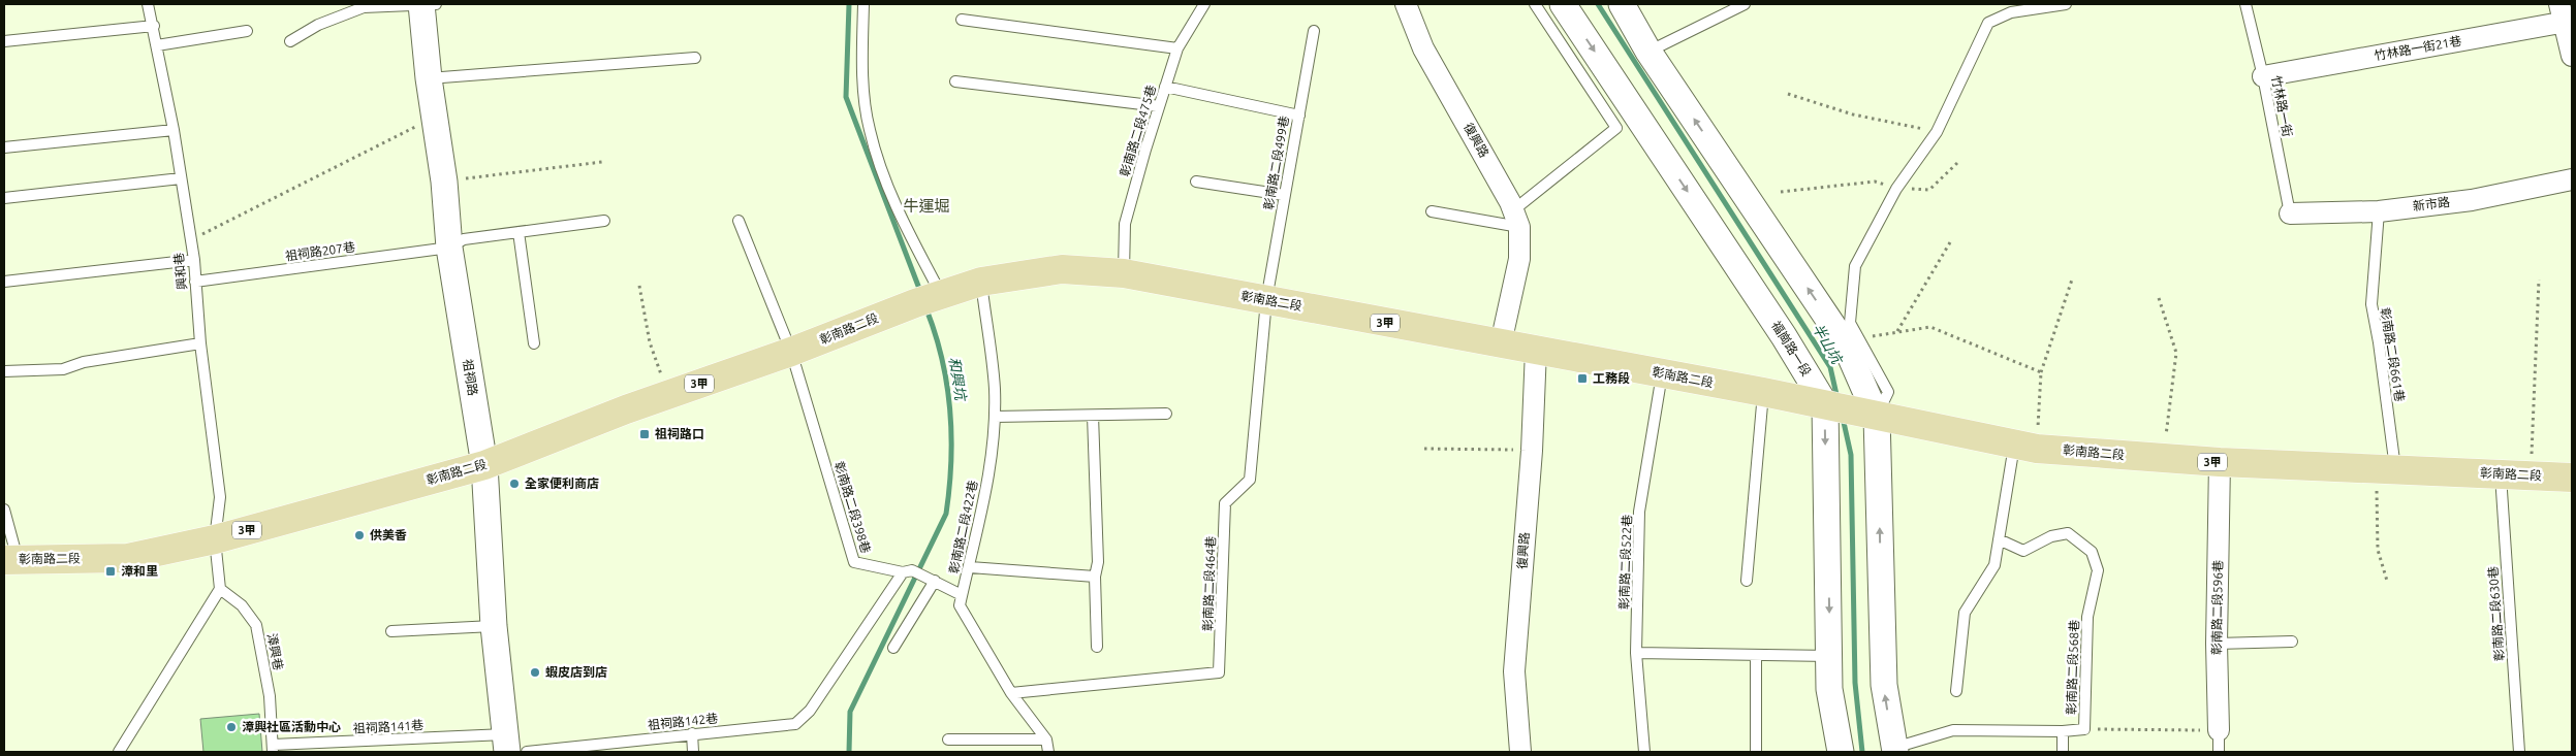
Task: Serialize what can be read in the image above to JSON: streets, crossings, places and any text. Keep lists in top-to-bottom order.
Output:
{
  "streets": {
    "main road": ["彰南路二段", "3甲"],
    "street": [
      "竹林路一街21巷",
      "復興路",
      "新市路",
      "福崗路一段",
      "祖祠路",
      "彰南路二段596巷"
    ],
    "lane": [
      "竹林路一街",
      "彰南路二段475巷",
      "彰南路二段499巷",
      "祖祠路207巷",
      "興和巷",
      "彰南路二段661巷",
      "彰南路二段398巷",
      "彰南路二段422巷",
      "彰南路二段522巷",
      "彰南路二段464巷",
      "彰南路二段630巷",
      "漳興巷",
      "彰南路二段568巷",
      "祖祠路142巷",
      "祖祠路141巷"
    ]
  },
  "crossings": [
    ["竹林路一街21巷", "竹林路一街"],
    ["竹林路一街", "新市路"],
    ["彰南路二段475巷", "彰南路二段"],
    ["復興路", "彰南路二段"],
    ["彰南路二段499巷", "彰南路二段"],
    ["彰南路二段499巷", "彰南路二段464巷"],
    ["新市路", "彰南路二段661巷"],
    ["祖祠路207巷", "興和巷"],
    ["祖祠路207巷", "祖祠路"],
    ["興和巷", "彰南路二段"],
    ["彰南路二段", "福崗路一段"],
    ["彰南路二段", "彰南路二段661巷"],
    ["彰南路二段", "祖祠路"],
    ["彰南路二段", "彰南路二段398巷"],
    ["彰南路二段", "彰南路二段422巷"],
    ["彰南路二段", "彰南路二段522巷"],
    ["彰南路二段", "彰南路二段464巷"],
    ["彰南路二段", "彰南路二段596巷"],
    ["彰南路二段", "彰南路二段630巷"],
    ["福崗路一段", "彰南路二段568巷"],
    ["祖祠路", "祖祠路141巷"],
    ["彰南路二段398巷", "彰南路二段422巷"],
    ["彰南路二段398巷", "祖祠路142巷"],
    ["彰南路二段422巷", "彰南路二段464巷"],
    ["漳興巷", "祖祠路141巷"]
  ],
  "districts": ["牛運堀"],
  "water": ["半山坑", "和興坑"],
  "places": {
    "transit": ["工務段", "祖祠路口", "漳和里"],
    "other": [
      "全家便利商店",
      "供美香",
      "蝦皮店到店",
      "漳興社區活動中心"
    ]
  }
}
